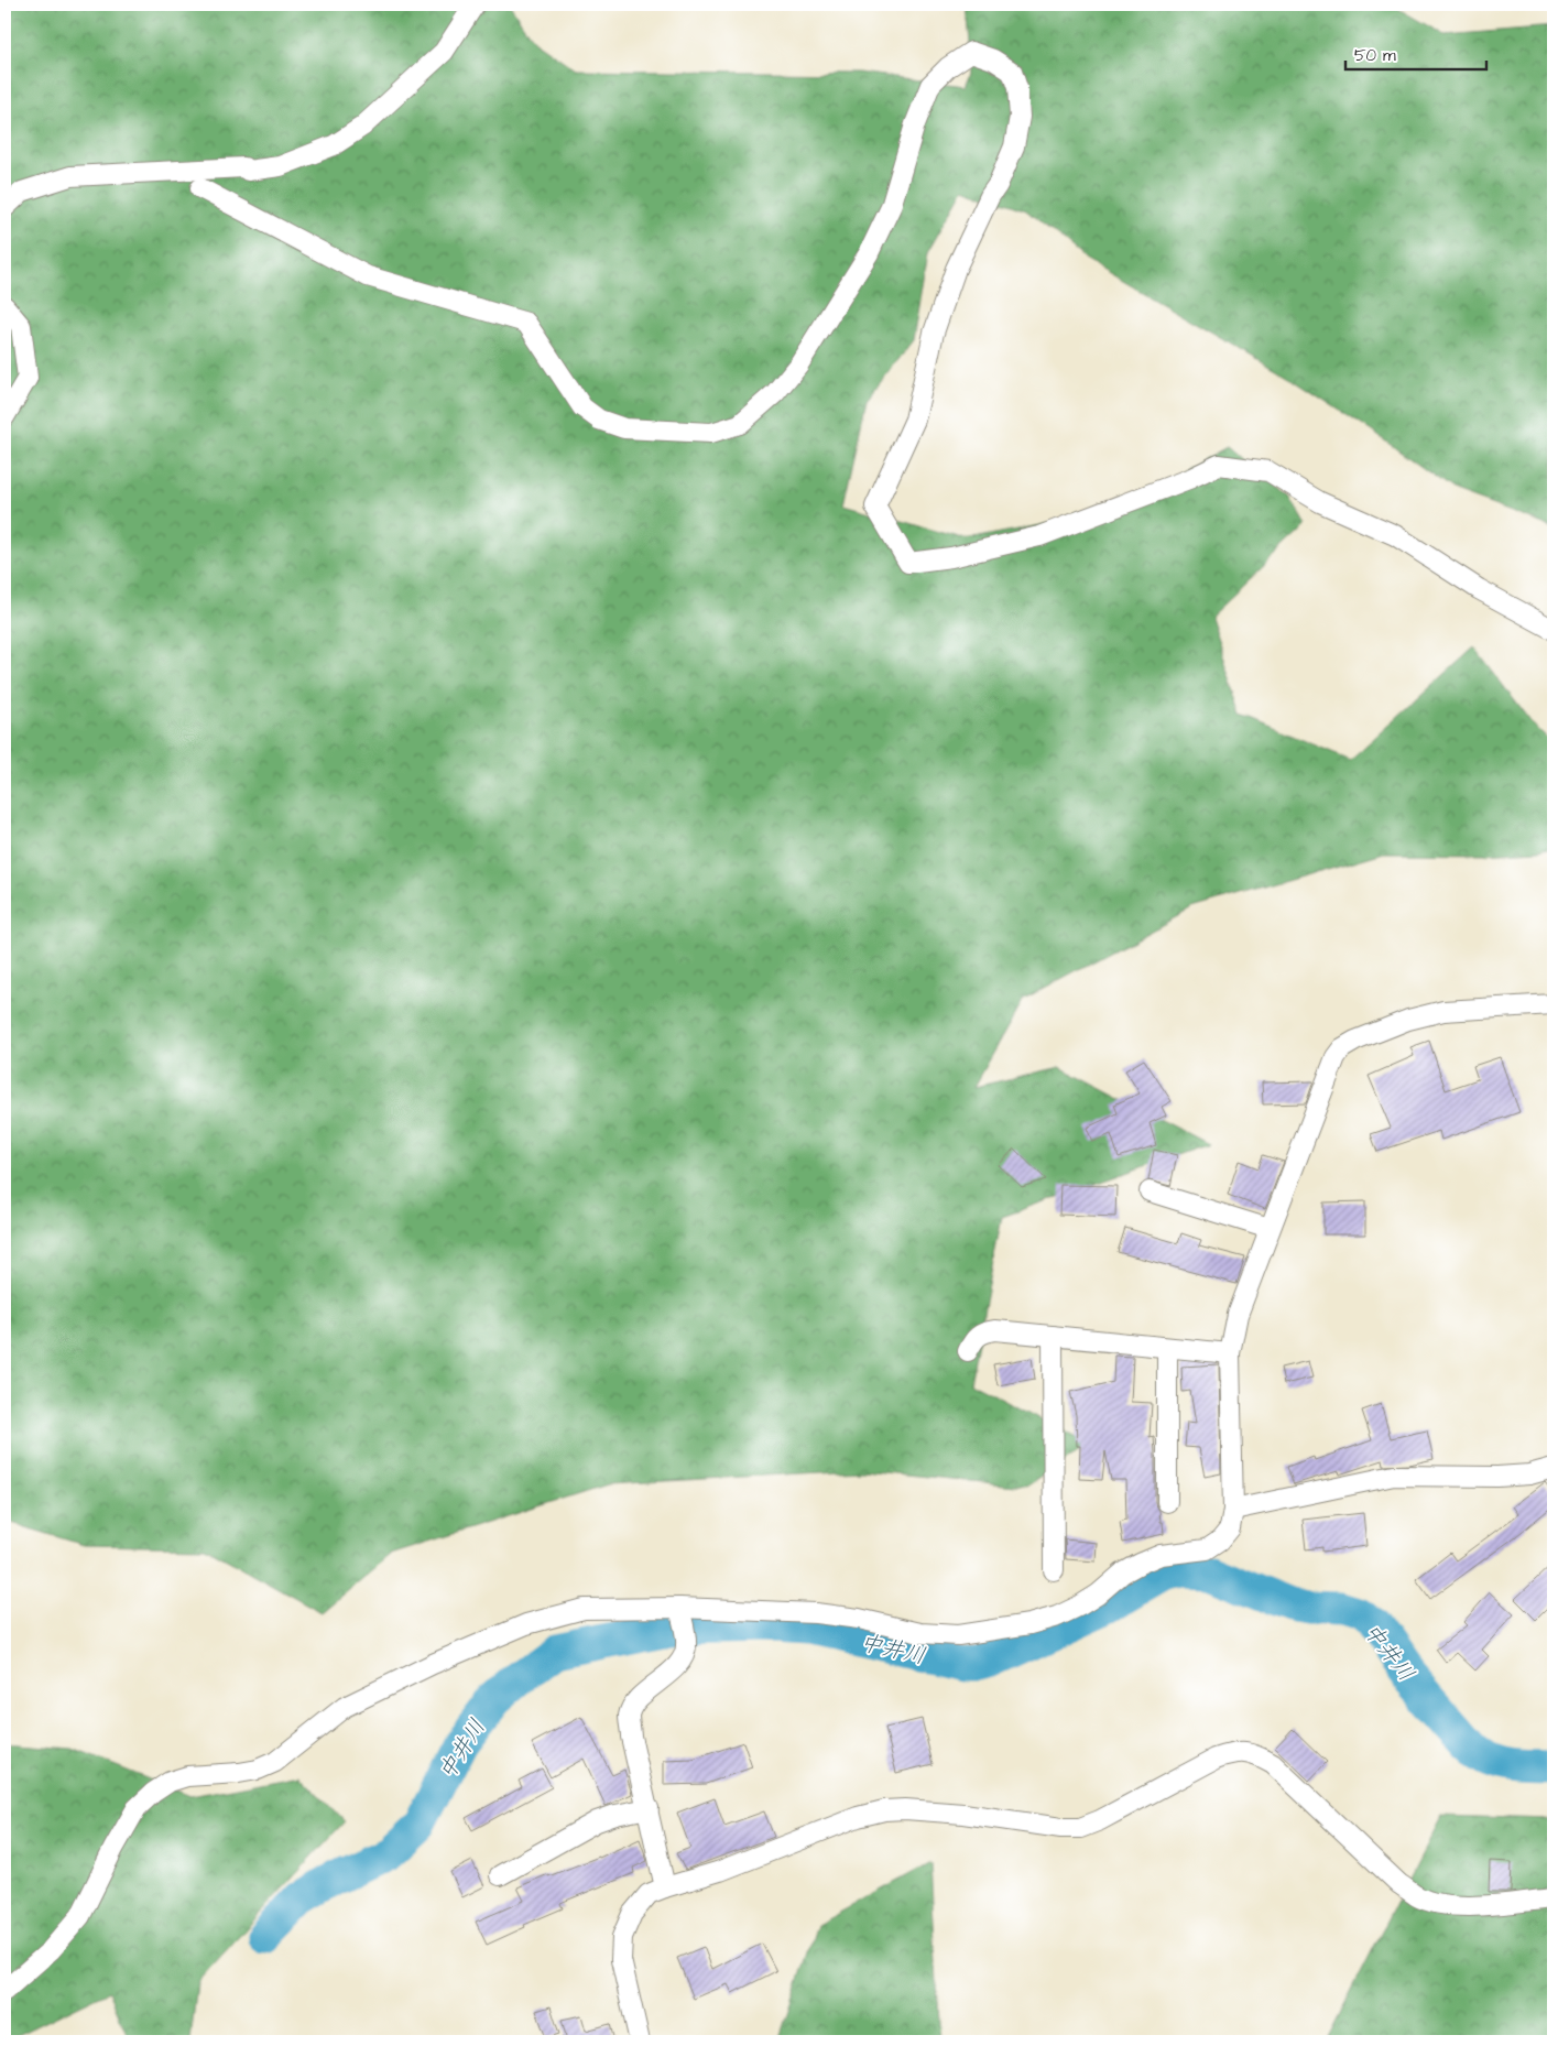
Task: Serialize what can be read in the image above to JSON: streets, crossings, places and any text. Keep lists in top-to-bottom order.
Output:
{
  "water": ["中井川"],
  "scale_bar": "50 m"
}
